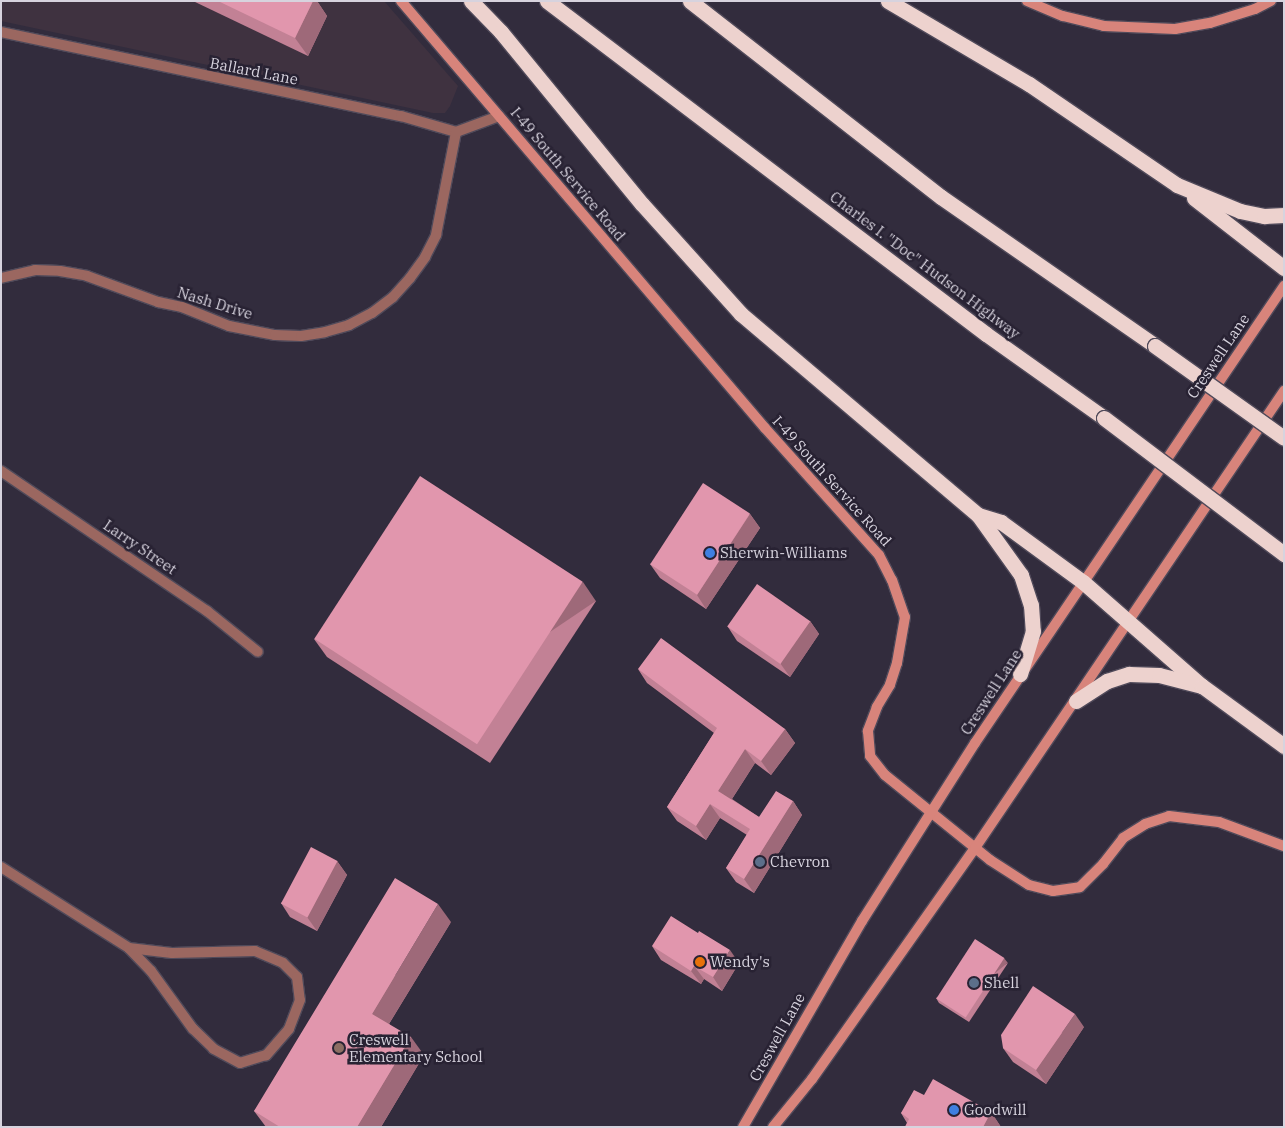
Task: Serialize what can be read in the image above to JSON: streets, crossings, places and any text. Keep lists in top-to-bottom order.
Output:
{
  "streets": {
    "highway": ["Charles I. \"Doc\" Hudson Highway"],
    "main road": ["I-49 South Service Road", "Creswell Lane"],
    "street": ["Ballard Lane", "Nash Drive", "Larry Street"]
  },
  "crossings": [
    ["Ballard Lane", "Nash Drive"],
    ["I-49 South Service Road", "Creswell Lane"]
  ],
  "places": [
    "Sherwin-Williams",
    "Chevron",
    "Wendy's",
    "Shell",
    "Creswell Elementary School",
    "Goodwill"
  ]
}
